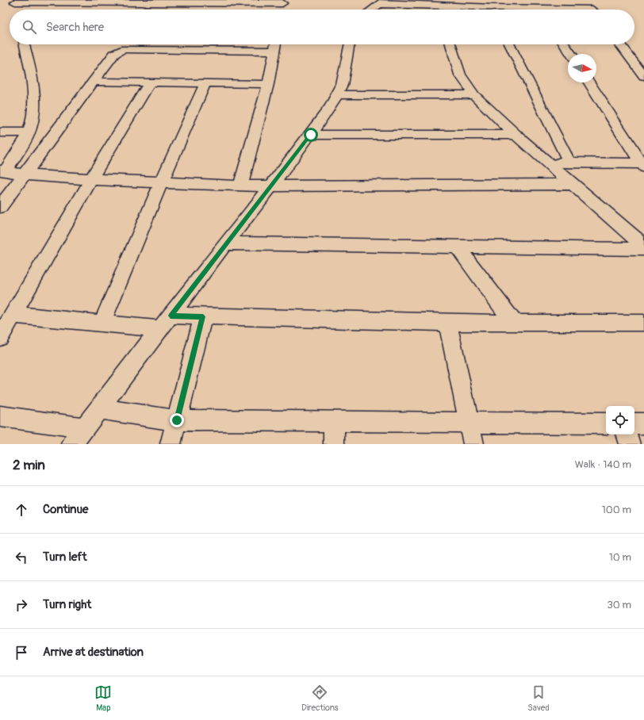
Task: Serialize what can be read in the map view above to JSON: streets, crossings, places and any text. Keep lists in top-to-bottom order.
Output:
{
  "north": "right",
  "page": {
    "search": "Search here",
    "heading": ["2 min", "Walk · 140 m"],
    "list": [
      ["Continue", "100 m"],
      ["Turn left", "10 m"],
      ["Turn right", "30 m"],
      "Arrive at destination"
    ],
    "nav": ["Map", "Directions", "Saved"]
  }
}
